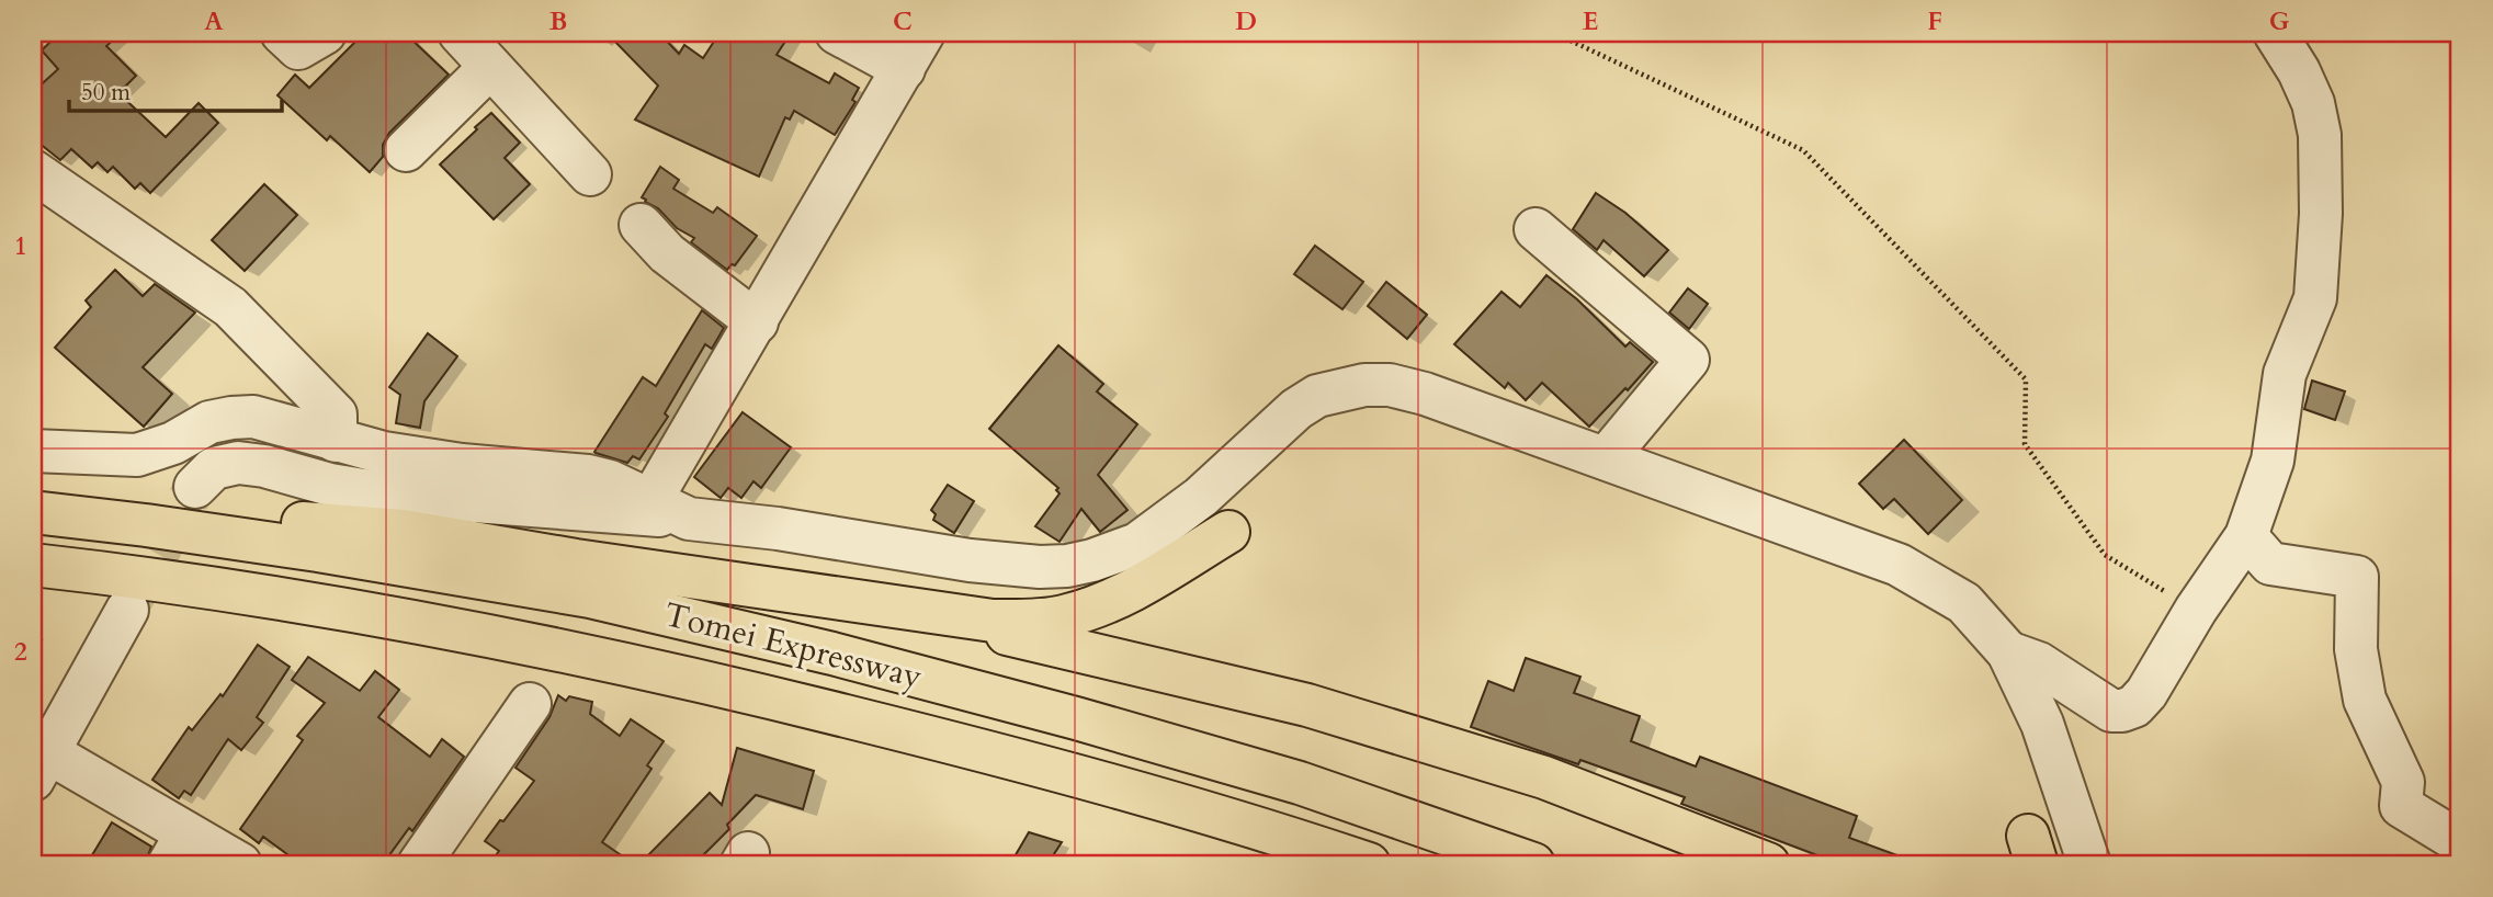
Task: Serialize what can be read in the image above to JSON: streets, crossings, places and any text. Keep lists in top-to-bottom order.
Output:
{
  "streets": {
    "highway": ["Tomei Expressway"]
  },
  "scale_bar": "50 m",
  "grid": {
    "columns": [
      "A",
      "B",
      "C",
      "D",
      "E",
      "F",
      "G"
    ],
    "rows": ["1", "2"]
  }
}
